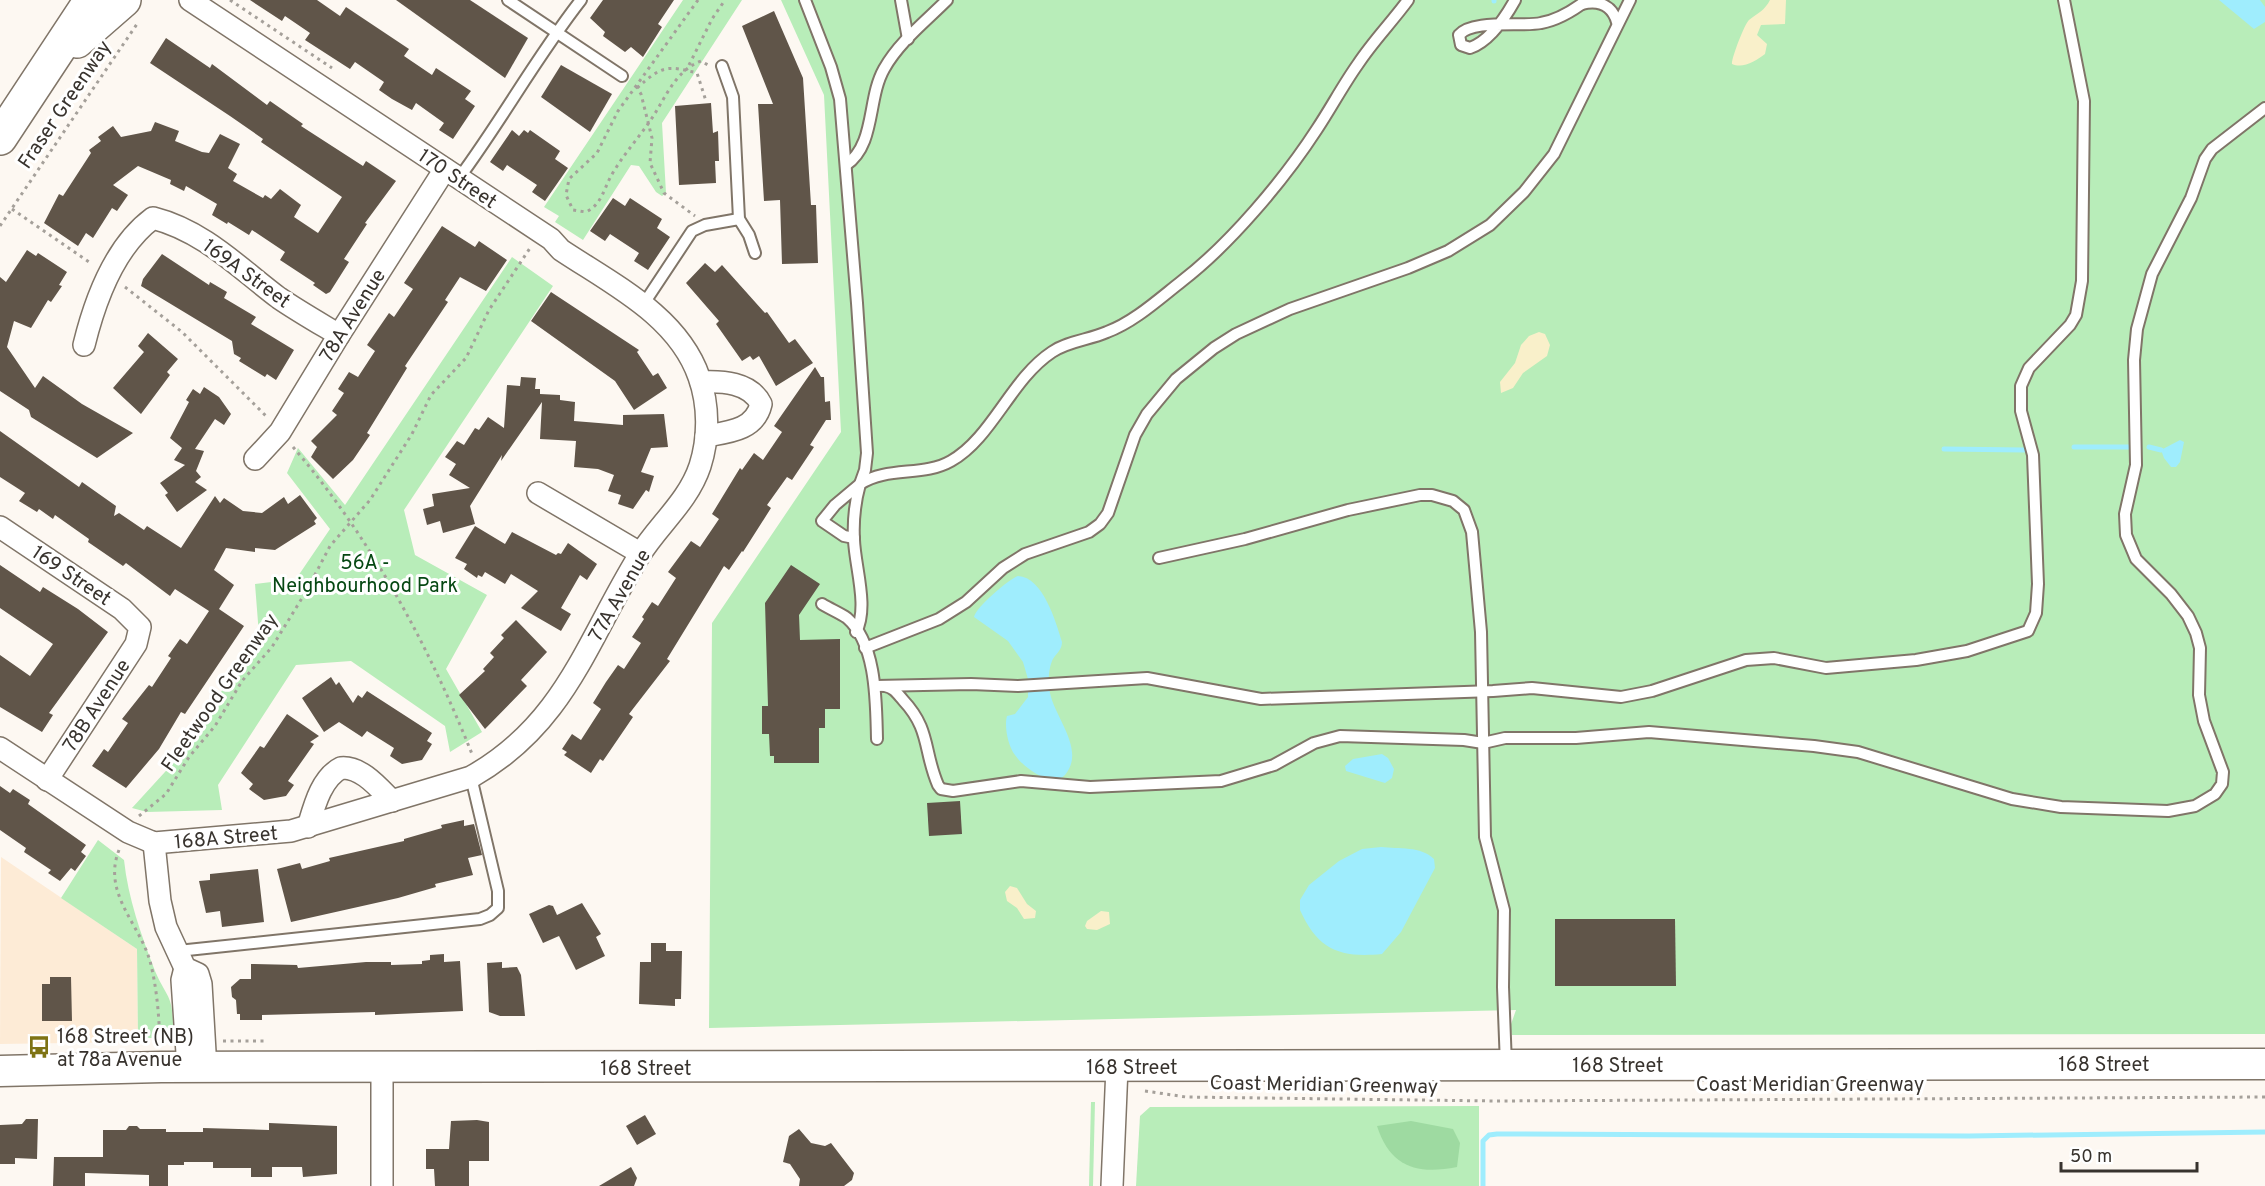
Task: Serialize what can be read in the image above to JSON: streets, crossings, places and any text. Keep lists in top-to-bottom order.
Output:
{
  "streets": {
    "main road": ["168 Street"],
    "street": [
      "170 Street",
      "169A Street",
      "78A Avenue",
      "169 Street",
      "77A Avenue",
      "78B Avenue",
      "168A Street"
    ],
    "path": ["Fraser Greenway", "Fleetwood Greenway", "Coast Meridian Greenway"]
  },
  "crossings": [
    ["170 Street", "78A Avenue"],
    ["170 Street", "77A Avenue"],
    ["169A Street", "78A Avenue"],
    ["169 Street", "78B Avenue"],
    ["77A Avenue", "168A Street"],
    ["78B Avenue", "168A Street"]
  ],
  "parks": ["56A - Neighbourhood Park"],
  "places": {
    "bus stop": ["168 Street (NB) at 78a Avenue"]
  },
  "scale_bar": "50 m"
}
